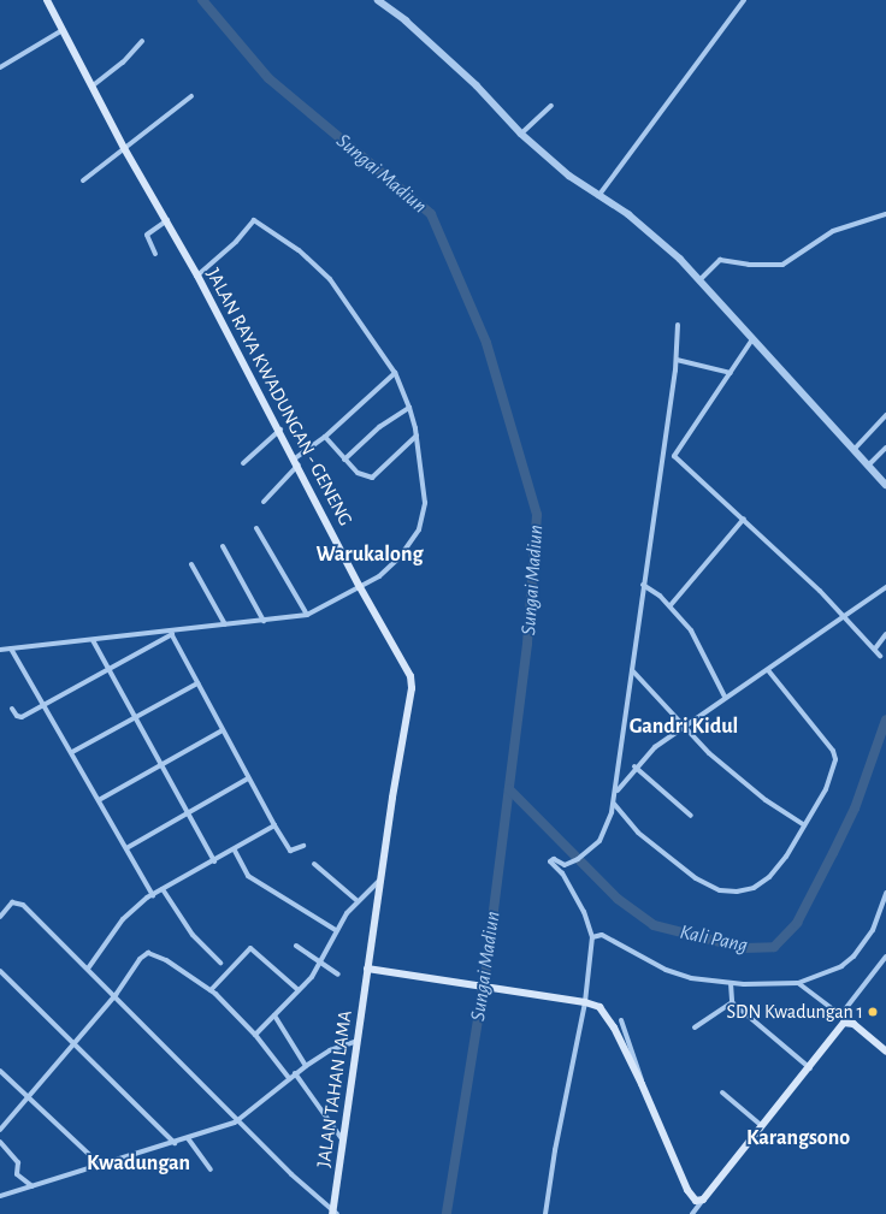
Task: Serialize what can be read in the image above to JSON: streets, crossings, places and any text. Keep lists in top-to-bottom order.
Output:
{
  "streets": {
    "main road": ["JALAN RAYA KWADUNGAN - GENENG", "JALAN TAHAN LAMA"]
  },
  "crossings": [
    ["JALAN RAYA KWADUNGAN - GENENG", "JALAN TAHAN LAMA"]
  ],
  "districts": [
    "Warukalong",
    "Gandri Kidul",
    "Karangsono",
    "Kwadungan"
  ],
  "water": ["Sungai Madiun", "Kali Pang"],
  "places": ["SDN Kwadungan 1"]
}
